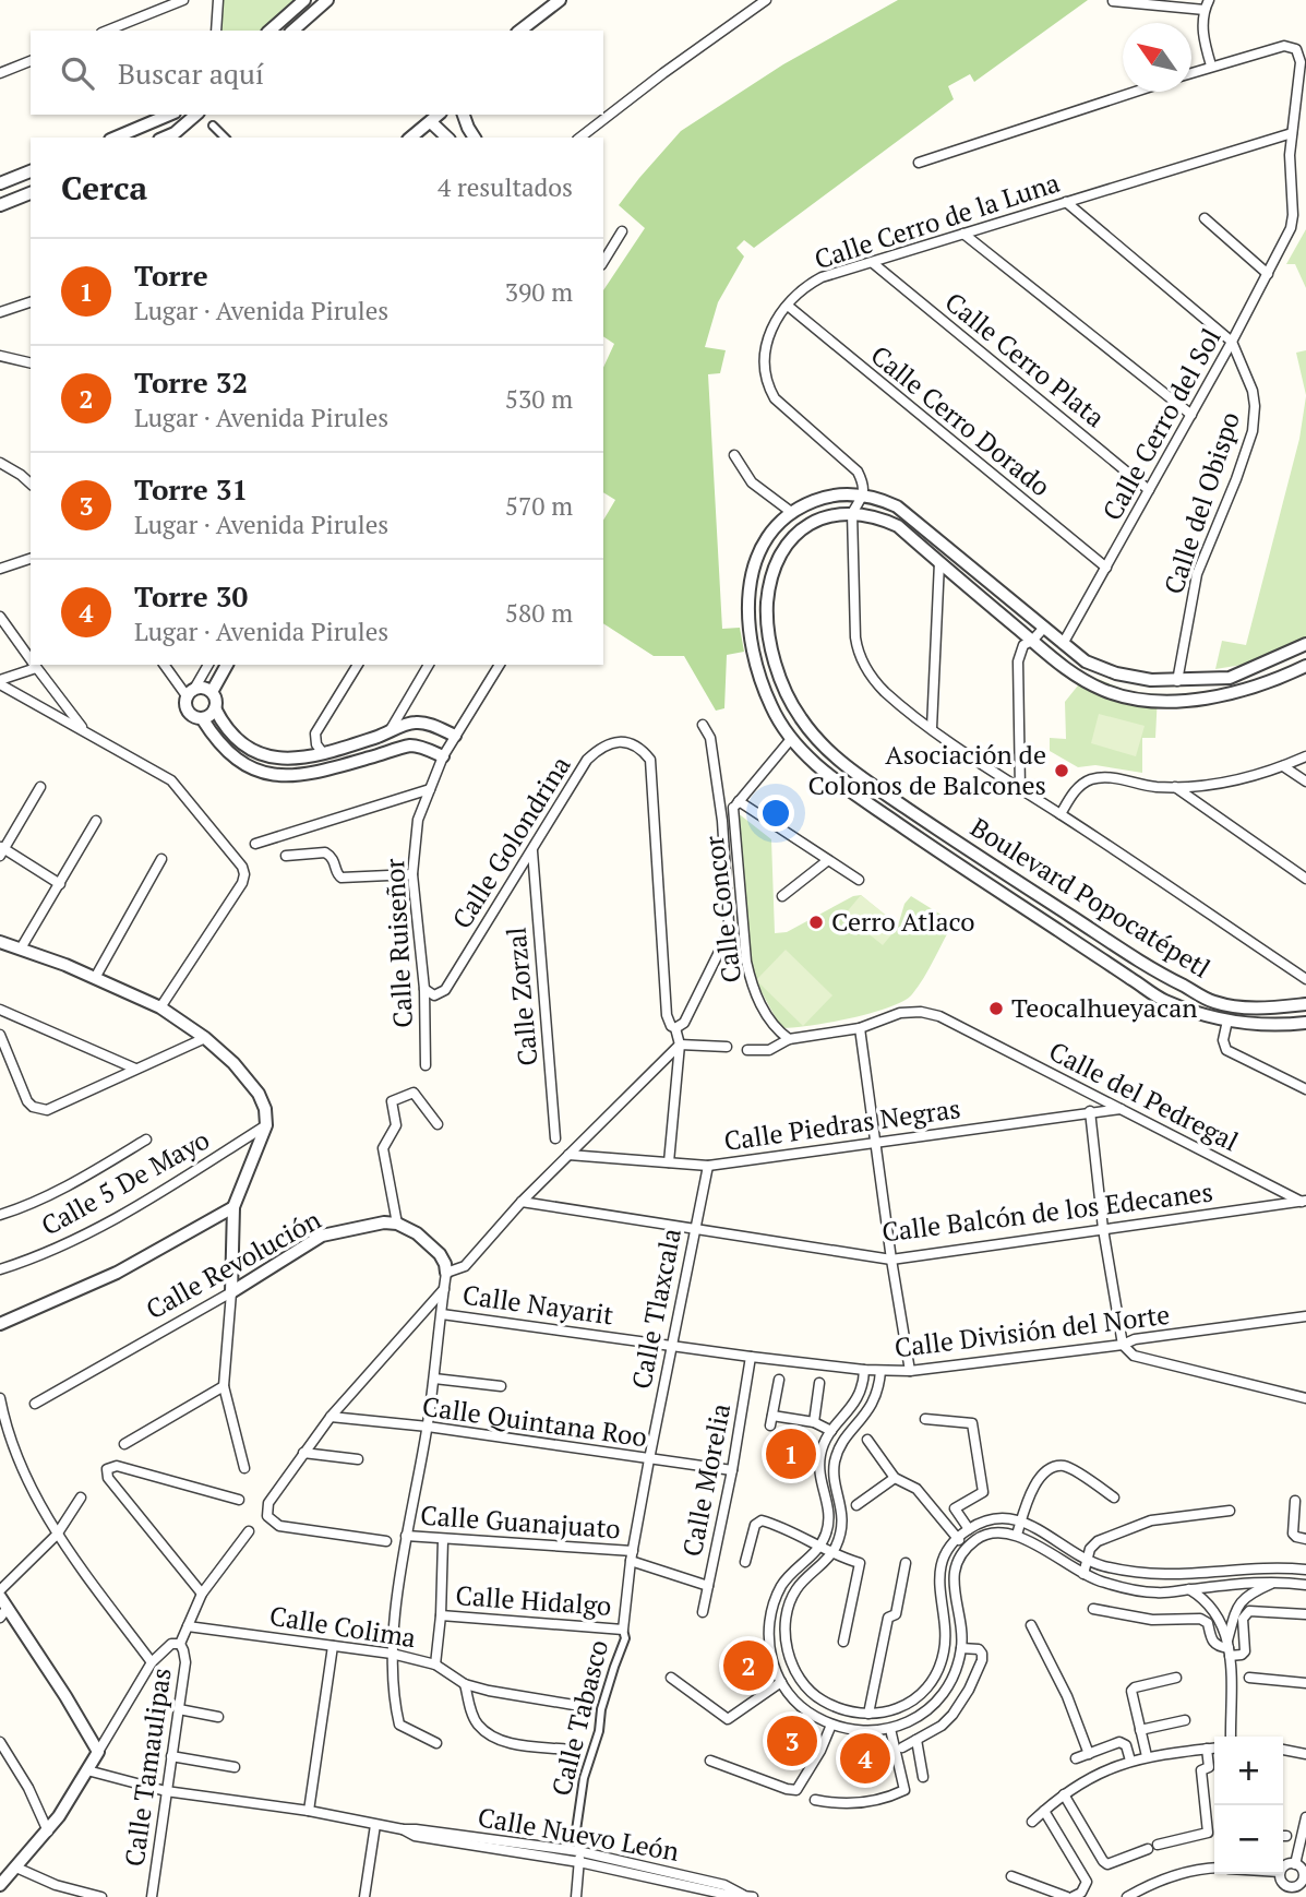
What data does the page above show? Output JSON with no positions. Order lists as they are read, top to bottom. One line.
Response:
{"streets":{"street":["Calle Cerro de la Luna","Calle Cerro Plata","Calle Cerro Dorado","Calle Cerro del Sol","Calle del Obispo","Calle Golondrina","Boulevard Popocatépetl","Calle Concor","Calle Ruiseñor","Calle Zorzal","Calle del Pedregal","Calle Piedras Negras","Calle 5 De Mayo","Calle Balcón de los Edecanes","Calle Revolución","Calle Nayarit","Calle Tlaxcala","Calle División del Norte","Calle Quintana Roo","Calle Morelia","Calle Guanajuato","Calle Hidalgo","Calle Colima","Calle Tabasco","Calle Tamaulipas","Calle Nuevo León"]},"crossings":[["Calle Cerro de la Luna","Calle Cerro Plata"],["Calle Cerro de la Luna","Calle Cerro Dorado"],["Calle Cerro de la Luna","Calle Cerro del Sol"],["Calle Cerro de la Luna","Boulevard Popocatépetl"],["Calle Cerro Plata","Calle Cerro del Sol"],["Calle Cerro Dorado","Calle Cerro del Sol"],["Calle Cerro del Sol","Calle del Obispo"],["Calle Cerro del Sol","Boulevard Popocatépetl"],["Calle del Obispo","Boulevard Popocatépetl"],["Calle Golondrina","Calle Ruiseñor"],["Calle Golondrina","Calle Zorzal"],["Calle Golondrina","Calle Piedras Negras"],["Calle Concor","Calle del Pedregal"],["Calle del Pedregal","Calle Piedras Negras"],["Calle del Pedregal","Calle Balcón de los Edecanes"],["Calle Piedras Negras","Calle Tlaxcala"],["Calle Balcón de los Edecanes","Calle Tlaxcala"],["Calle Nayarit","Calle Tlaxcala"],["Calle Nayarit","Calle División del Norte"],["Calle Tlaxcala","Calle División del Norte"],["Calle Tlaxcala","Calle Quintana Roo"],["Calle Tlaxcala","Calle Tabasco"],["Calle División del Norte","Calle Morelia"],["Calle Quintana Roo","Calle Morelia"],["Calle Quintana Roo","Calle Tabasco"],["Calle Morelia","Calle Guanajuato"],["Calle Guanajuato","Calle Tabasco"],["Calle Hidalgo","Calle Tabasco"],["Calle Tabasco","Calle Nuevo León"],["Calle Tamaulipas","Calle Nuevo León"]],"places":["Asociación de Colonos de Balcones","Cerro Atlaco","Teocalhueyacan"],"north":"top left","page":{"search":"Buscar aquí","heading":["Cerca","4 resultados"],"list":[{"mark":"1","name":"Torre","note":"Lugar · Avenida Pirules","value":"390 m"},{"mark":"2","name":"Torre 32","note":"Lugar · Avenida Pirules","value":"530 m"},{"mark":"3","name":"Torre 31","note":"Lugar · Avenida Pirules","value":"570 m"},{"mark":"4","name":"Torre 30","note":"Lugar · Avenida Pirules","value":"580 m"}],"pins":["1","2","3","4"],"map_buttons":["+","−"]}}
